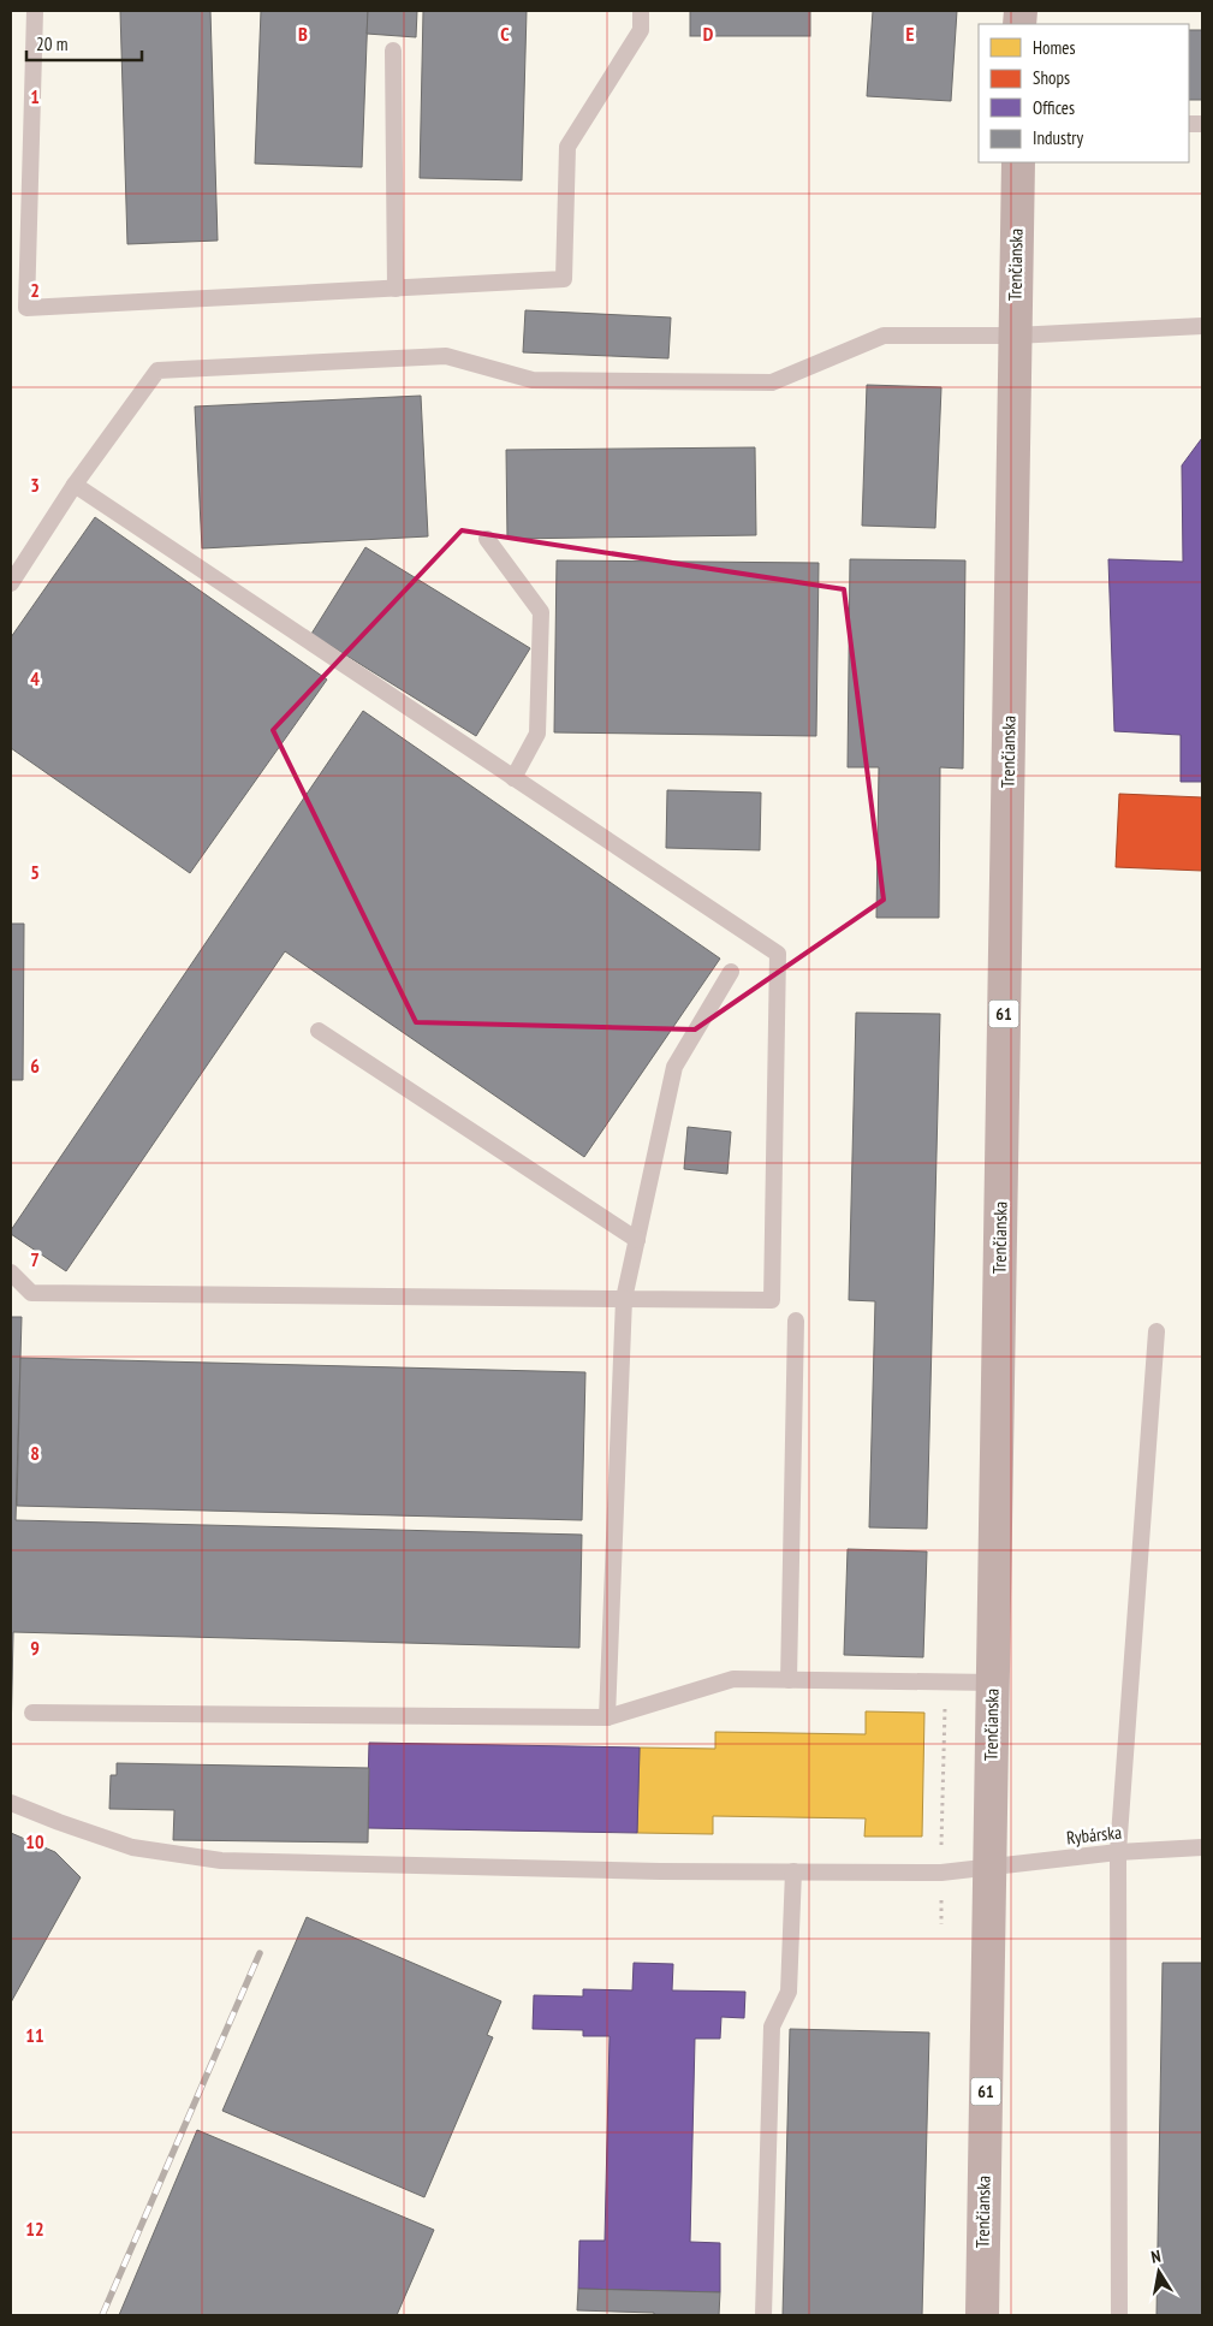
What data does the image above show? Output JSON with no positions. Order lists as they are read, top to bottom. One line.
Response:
{"streets":{"main road":["Trenčianska","61"],"lane":["Rybárska"]},"crossings":[["Trenčianska","Rybárska"]],"legend":["Homes","Shops","Offices","Industry"],"scale_bar":"20 m","north":"top","grid":{"columns":["B","C","D","E"],"rows":["1","2","3","4","5","6","7","8","9","10","11","12"]}}
